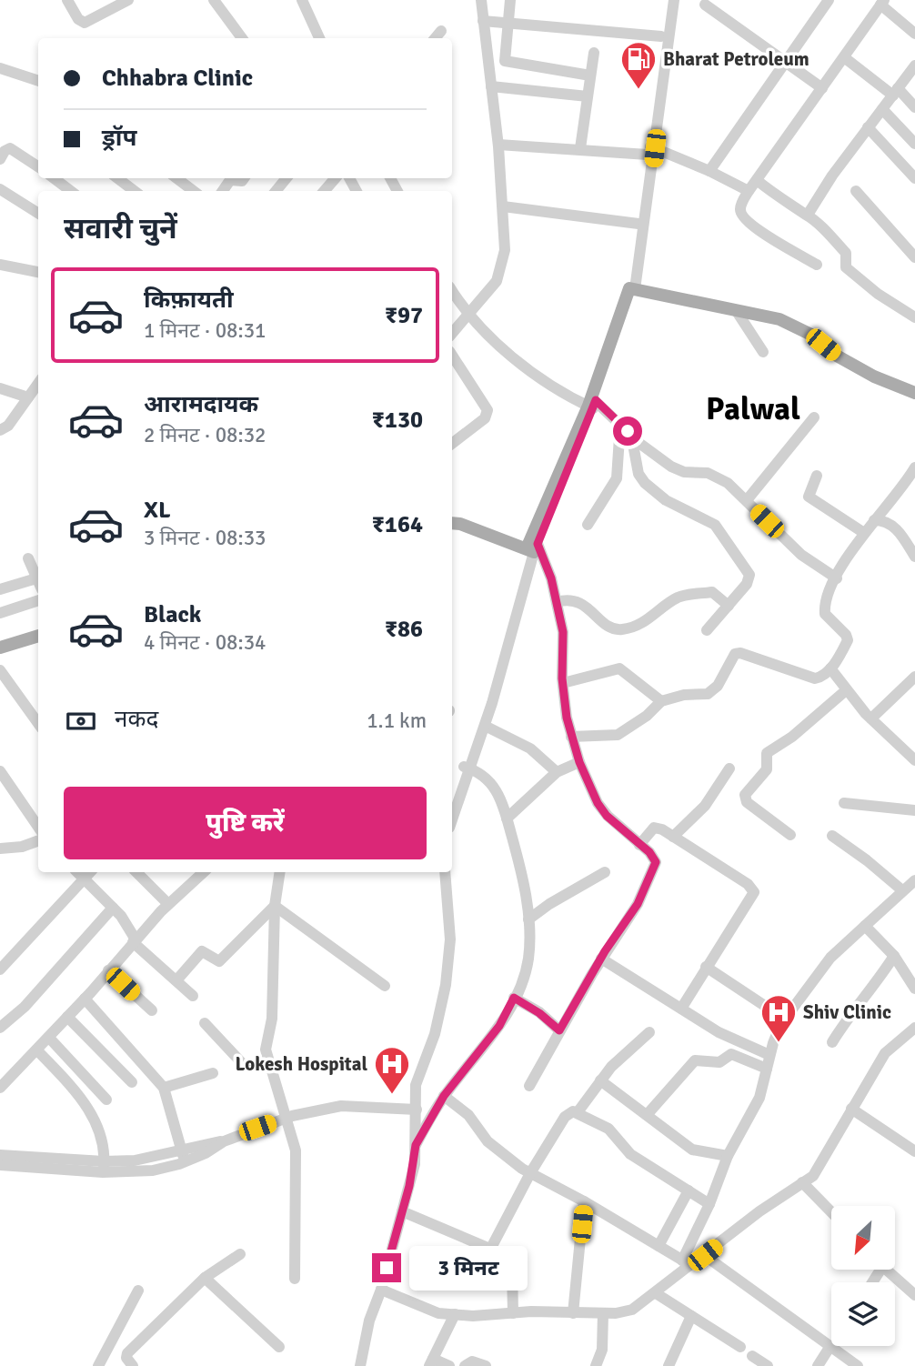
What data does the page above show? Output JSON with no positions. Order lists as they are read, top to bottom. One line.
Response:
{"districts":["Palwal"],"places":{"fuel station":["Bharat Petroleum"],"hospital":["Shiv Clinic","Lokesh Hospital"]},"north":"bottom left","page":{"banner":["Chhabra Clinic","ड्रॉप"],"heading":"सवारी चुनें","list":[{"name":"किफ़ायती","note":"1 मिनट · 08:31","value":"₹97"},{"name":"आरामदायक","note":"2 मिनट · 08:32","value":"₹130"},{"name":"XL","note":"3 मिनट · 08:33","value":"₹164"},{"name":"Black","note":"4 मिनट · 08:34","value":"₹86"}],"pay":["नकद","1.1 km"],"buttons":"पुष्टि करें","bubble":"3 मिनट"}}
